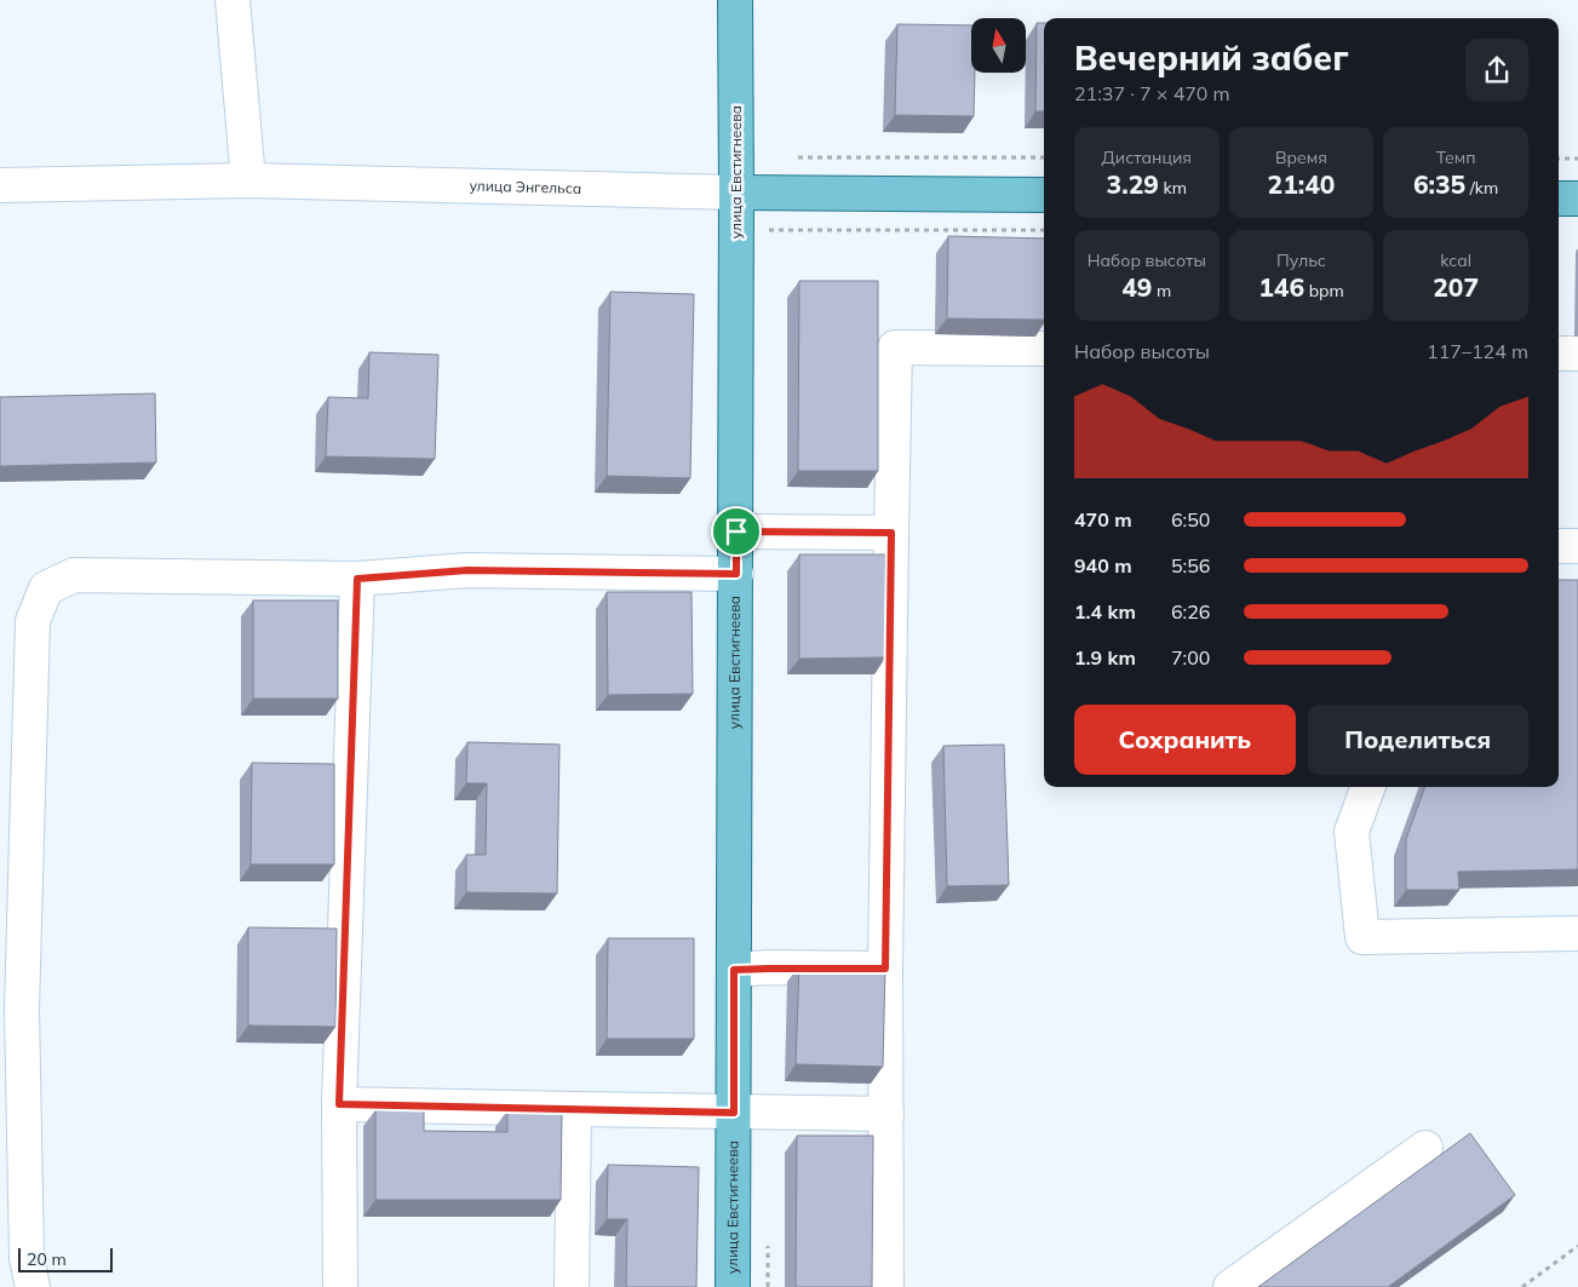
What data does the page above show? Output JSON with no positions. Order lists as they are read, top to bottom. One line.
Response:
{"streets":{"main road":["улица Евстигнеева","улица Энгельса"]},"crossings":[["улица Евстигнеева","улица Энгельса"]],"scale_bar":"20 m","north":"top","page":{"heading":["Вечерний забег","21:37 · 7 × 470 m"],"stats":[["Дистанция","3.29 km"],["Время","21:40"],["Темп","6:35 /km"],["Набор высоты","49 m"],["Пульс","146 bpm"],["kcal","207"]],"chart":["Набор высоты","117–124 m"],"list":[{"name":"470 m","note":"6:50"},{"name":"940 m","note":"5:56"},{"name":"1.4 km","note":"6:26"},{"name":"1.9 km","note":"7:00"}],"buttons":["Сохранить","Поделиться"],"scale":"20 m"}}
